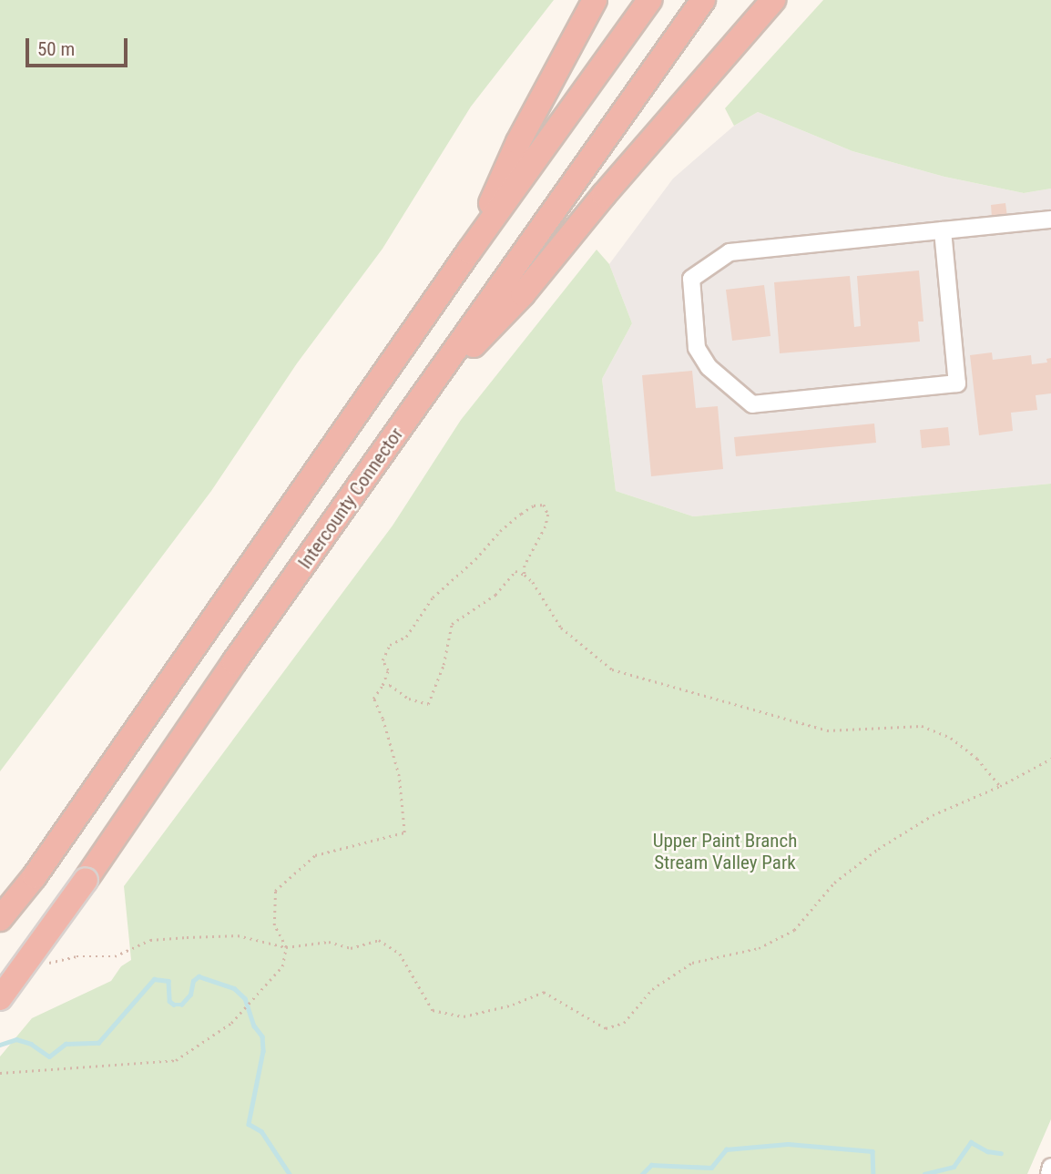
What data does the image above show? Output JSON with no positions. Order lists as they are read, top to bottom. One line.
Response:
{"streets":{"highway":["Intercounty Connector"]},"parks":["Upper Paint Branch Stream Valley Park"],"scale_bar":"50 m"}
